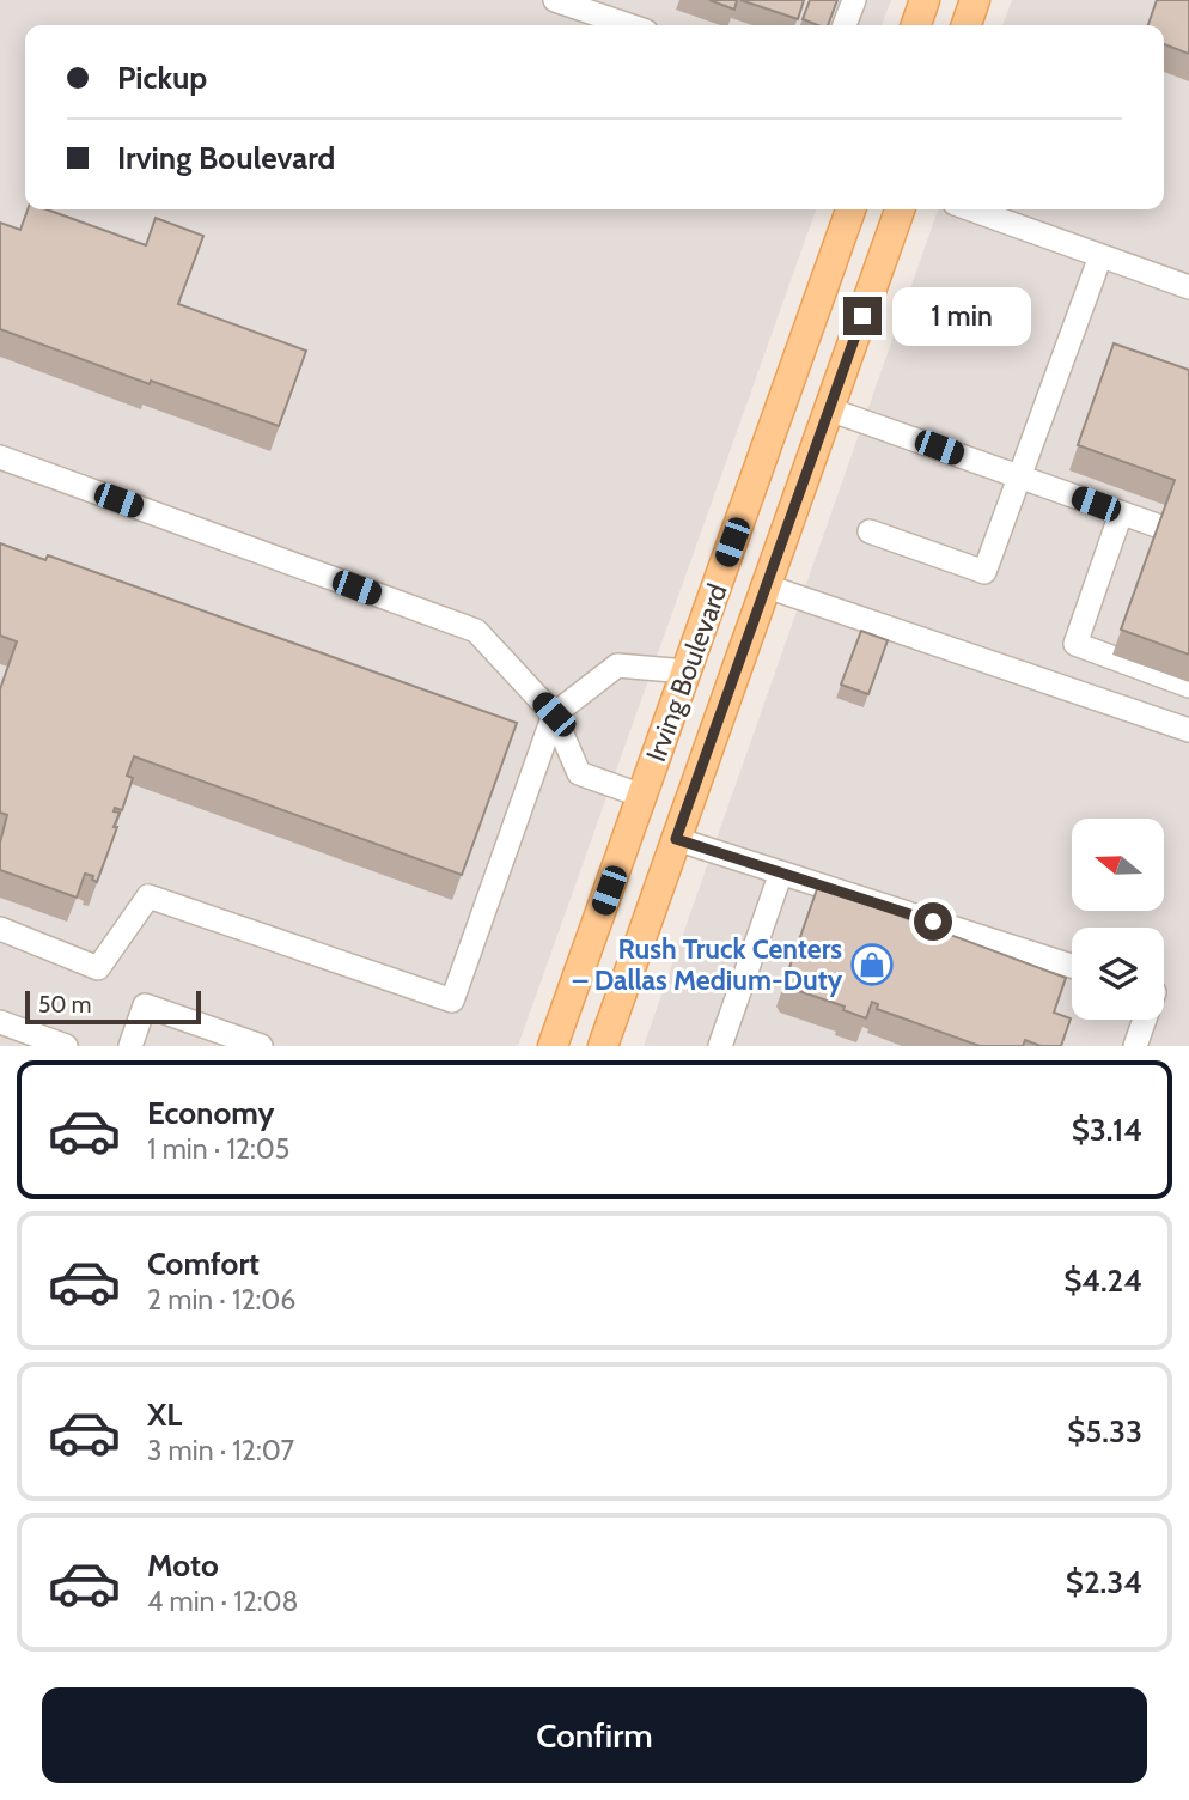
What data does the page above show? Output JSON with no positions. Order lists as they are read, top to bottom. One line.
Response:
{"streets":{"main road":["Irving Boulevard"]},"places":{"shop":["Rush Truck Centers – Dallas Medium-Duty"]},"scale_bar":"50 m","north":"left","page":{"banner":["Pickup","Irving Boulevard"],"bubble":"1 min","scale":"50 m","list":[{"name":"Economy","note":"1 min · 12:05","value":"$3.14"},{"name":"Comfort","note":"2 min · 12:06","value":"$4.24"},{"name":"XL","note":"3 min · 12:07","value":"$5.33"},{"name":"Moto","note":"4 min · 12:08","value":"$2.34"}],"buttons":"Confirm"}}
